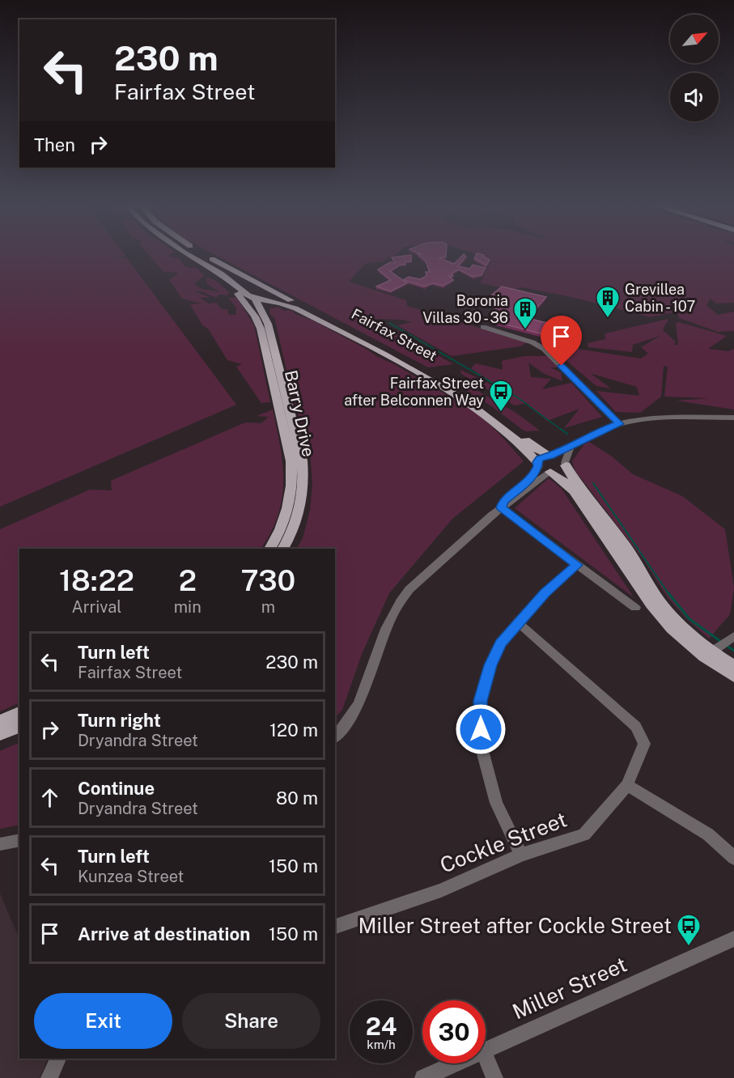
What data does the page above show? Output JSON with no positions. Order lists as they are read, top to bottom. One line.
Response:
{"streets":{"main road":["Fairfax Street","Barry Drive"],"street":["Cockle Street","Miller Street"]},"crossings":[["Fairfax Street","Barry Drive"]],"places":{"building":["Grevillea Cabin - 107","Boronia Villas 30 - 36"],"bus stop":["Fairfax Street after Belconnen Way","Miller Street after Cockle Street"]},"north":"top right","page":{"turn":["230 m","Fairfax Street"],"then":"Then","eta":["18:22","Arrival","2","min","730","m"],"list":[{"name":"Turn left","note":"Fairfax Street","value":"230 m"},{"name":"Turn right","note":"Dryandra Street","value":"120 m"},{"name":"Continue","note":"Dryandra Street","value":"80 m"},{"name":"Turn left","note":"Kunzea Street","value":"150 m"},{"name":"Arrive at destination","value":"150 m"}],"buttons":["Exit","Share"],"speed":"24 km/h","limit":"30"}}
